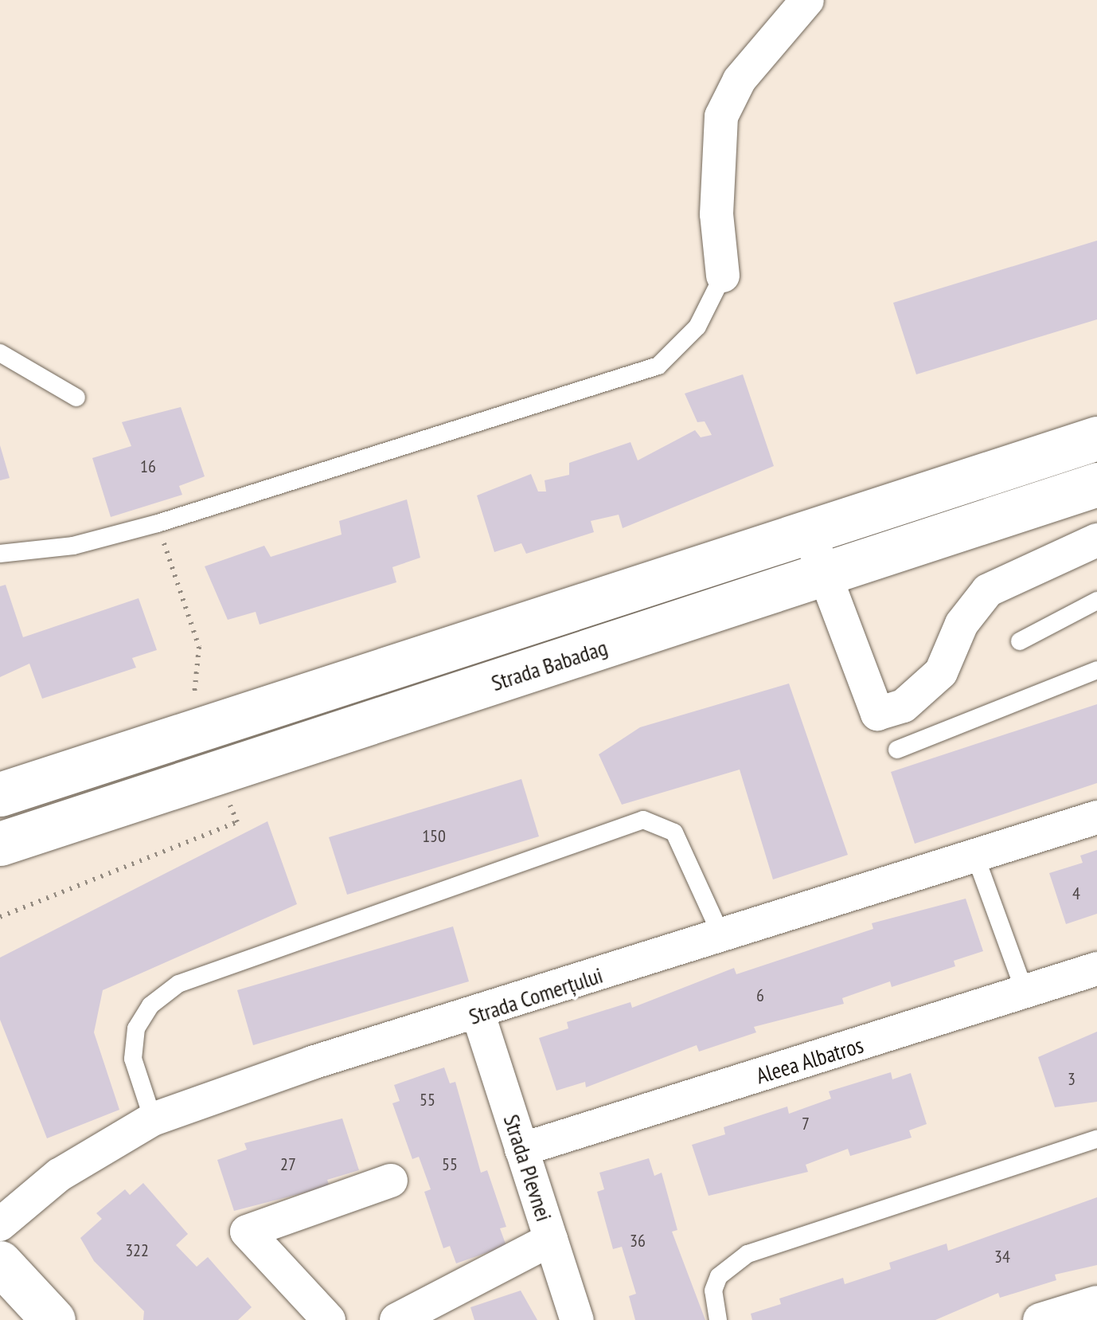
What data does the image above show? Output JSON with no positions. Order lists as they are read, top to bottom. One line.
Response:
{"streets":{"main road":["Strada Babadag"],"street":["Strada Comerțului","Aleea Albatros","Strada Plevnei"]},"crossings":[["Strada Comerțului","Strada Plevnei"],["Aleea Albatros","Strada Plevnei"]],"house_numbers":["16","150","4","6","3","55","7","27","55","36","322","34"]}
